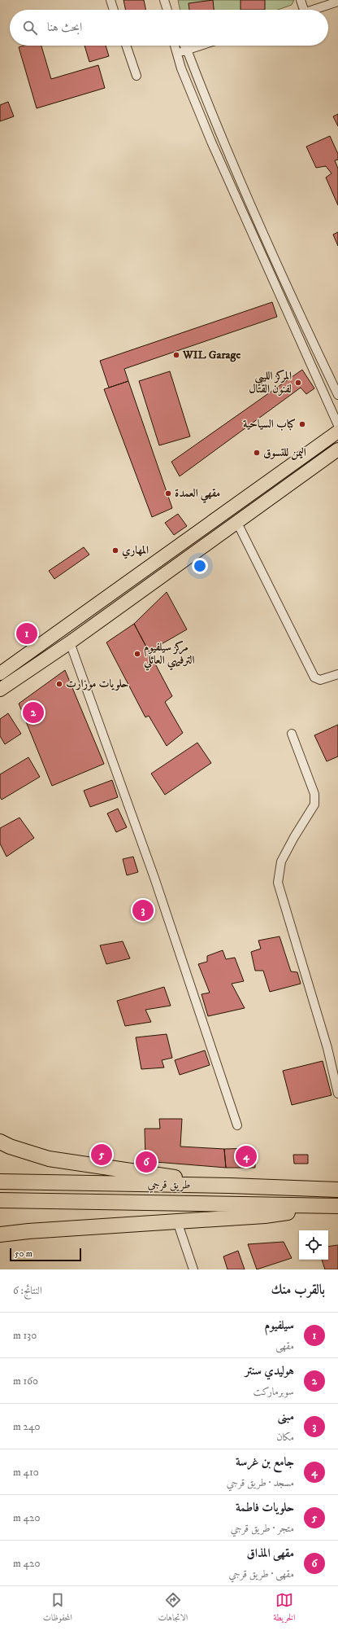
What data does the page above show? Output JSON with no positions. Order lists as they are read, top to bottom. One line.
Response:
{"streets":{"highway":["طريق قرجي"]},"places":["WIL Garage","المركز الليبي لفنون القتال","كباب السياحية","اليمن للتسوق","مقهي العمدة","المهاري","مركز سيلفيوم الترفيهي العائلي","حلويات موزارت"],"scale_bar":"50 m","page":{"search":"ابحث هنا","pins":["1","2","3","5","4","6"],"scale":"50 m","heading":["بالقرب منك","النتائج: 6"],"list":[{"mark":"1","name":"سيلفيوم","note":"مقهى","value":"130 m"},{"mark":"2","name":"هوليدي سنتر","note":"سوبرماركت","value":"160 m"},{"mark":"3","name":"مبنى","note":"مكان","value":"240 m"},{"mark":"4","name":"جامع بن غرسة","note":"مسجد · طريق قرجي","value":"410 m"},{"mark":"5","name":"حلويات فاطمة","note":"متجر · طريق قرجي","value":"420 m"},{"mark":"6","name":"مقهى المذاق","note":"مقهى · طريق قرجي","value":"420 m"}],"nav":["الخريطة","الاتجاهات","المحفوظات"]}}
